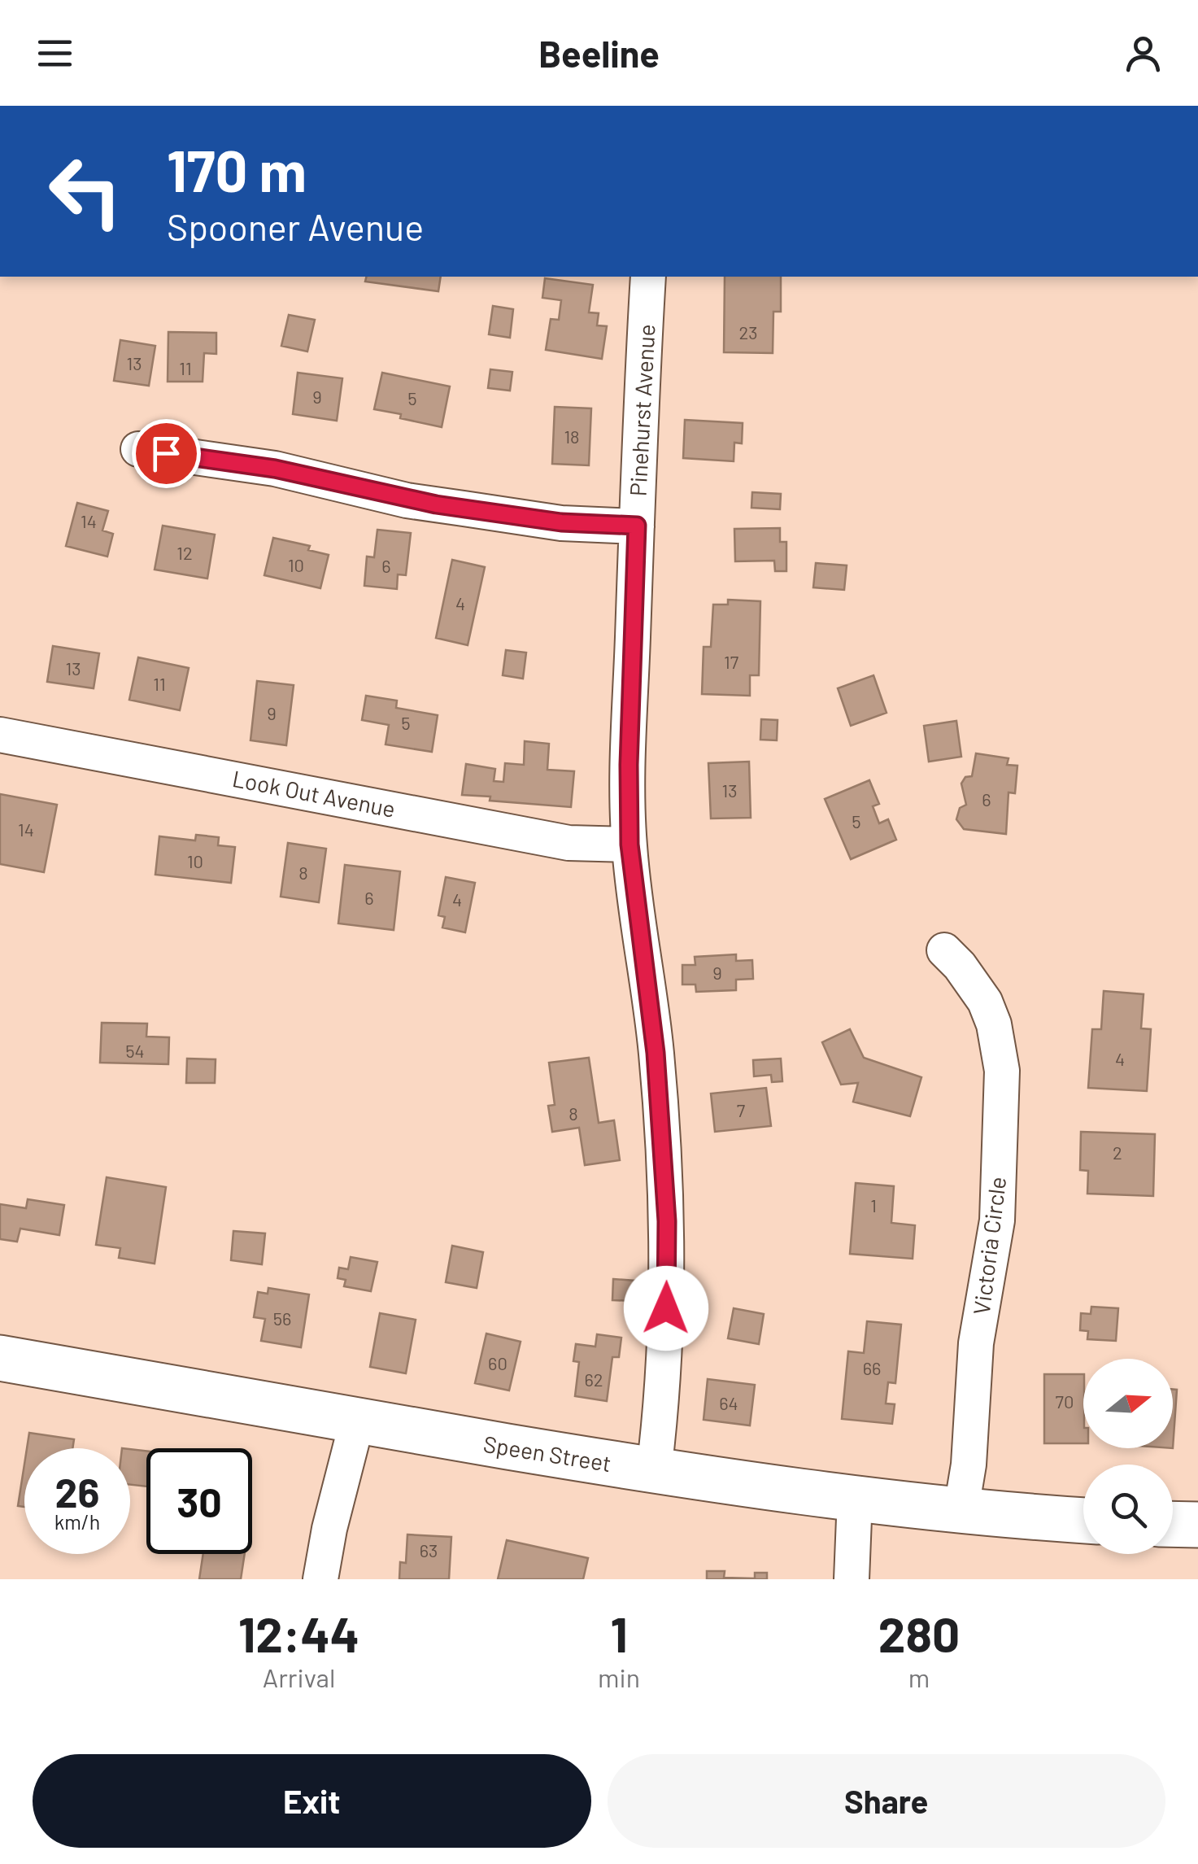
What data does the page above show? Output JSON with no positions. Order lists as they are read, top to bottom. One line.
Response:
{"streets":{"street":["Pinehurst Avenue","Look Out Avenue","Victoria Circle","Speen Street"]},"crossings":[["Pinehurst Avenue","Look Out Avenue"],["Pinehurst Avenue","Speen Street"],["Victoria Circle","Speen Street"]],"house_numbers":["23","13","11","9","5","18","14","12","10","6","4","17","13","11","9","5","13","6","5","14","10","8","6","4","9","54","4","7","8","2","1","56","60","66","62","70","64","63"],"north":"right","page":{"header":"Beeline","turn":["170 m","Spooner Avenue"],"speed":"26 km/h","limit":"30","eta":["12:44","Arrival","1","min","280","m"],"buttons":["Exit","Share"]}}
